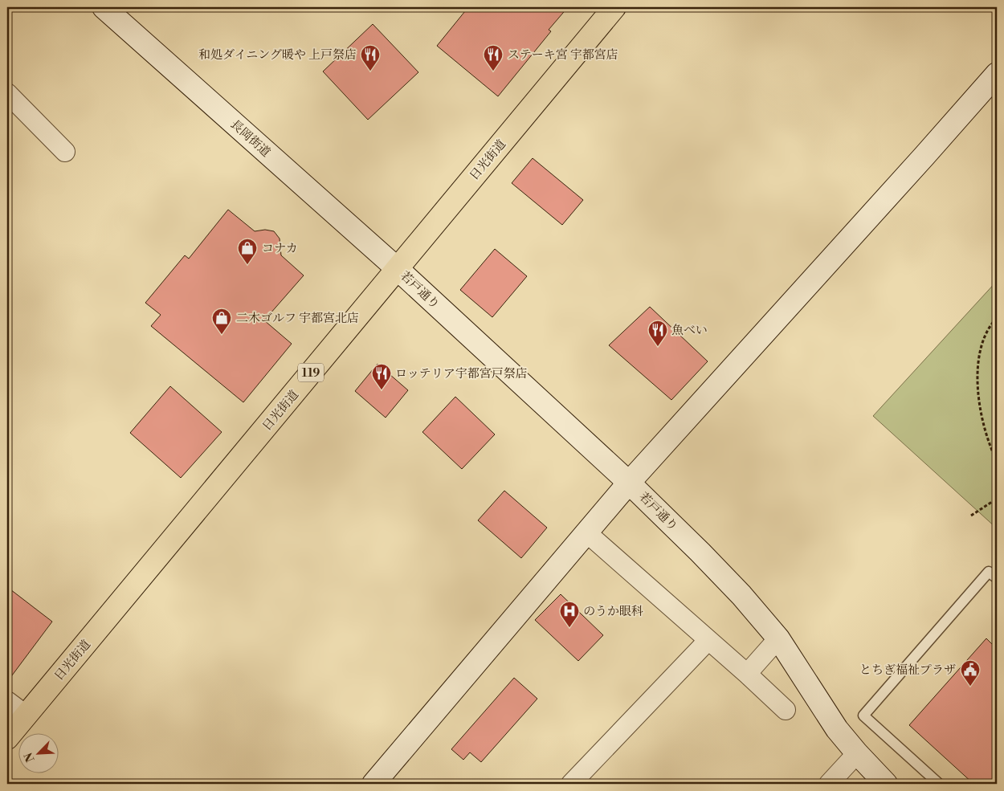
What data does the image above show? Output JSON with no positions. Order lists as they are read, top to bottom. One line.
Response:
{"streets":{"highway":["日光街道","119"],"street":["長岡街道","若戸通り"]},"crossings":[["長岡街道","日光街道"],["長岡街道","若戸通り"],["日光街道","若戸通り"]],"places":{"restaurant":["和処ダイニング暖や 上戸祭店","ステーキ宮 宇都宮店","魚べい","ロッテリア宇都宮戸祭店"],"shop":["コナカ","二木ゴルフ 宇都宮北店"],"hospital":["のうか眼科"],"public building":["とちぎ福祉プラザ"]},"north":"bottom left"}
